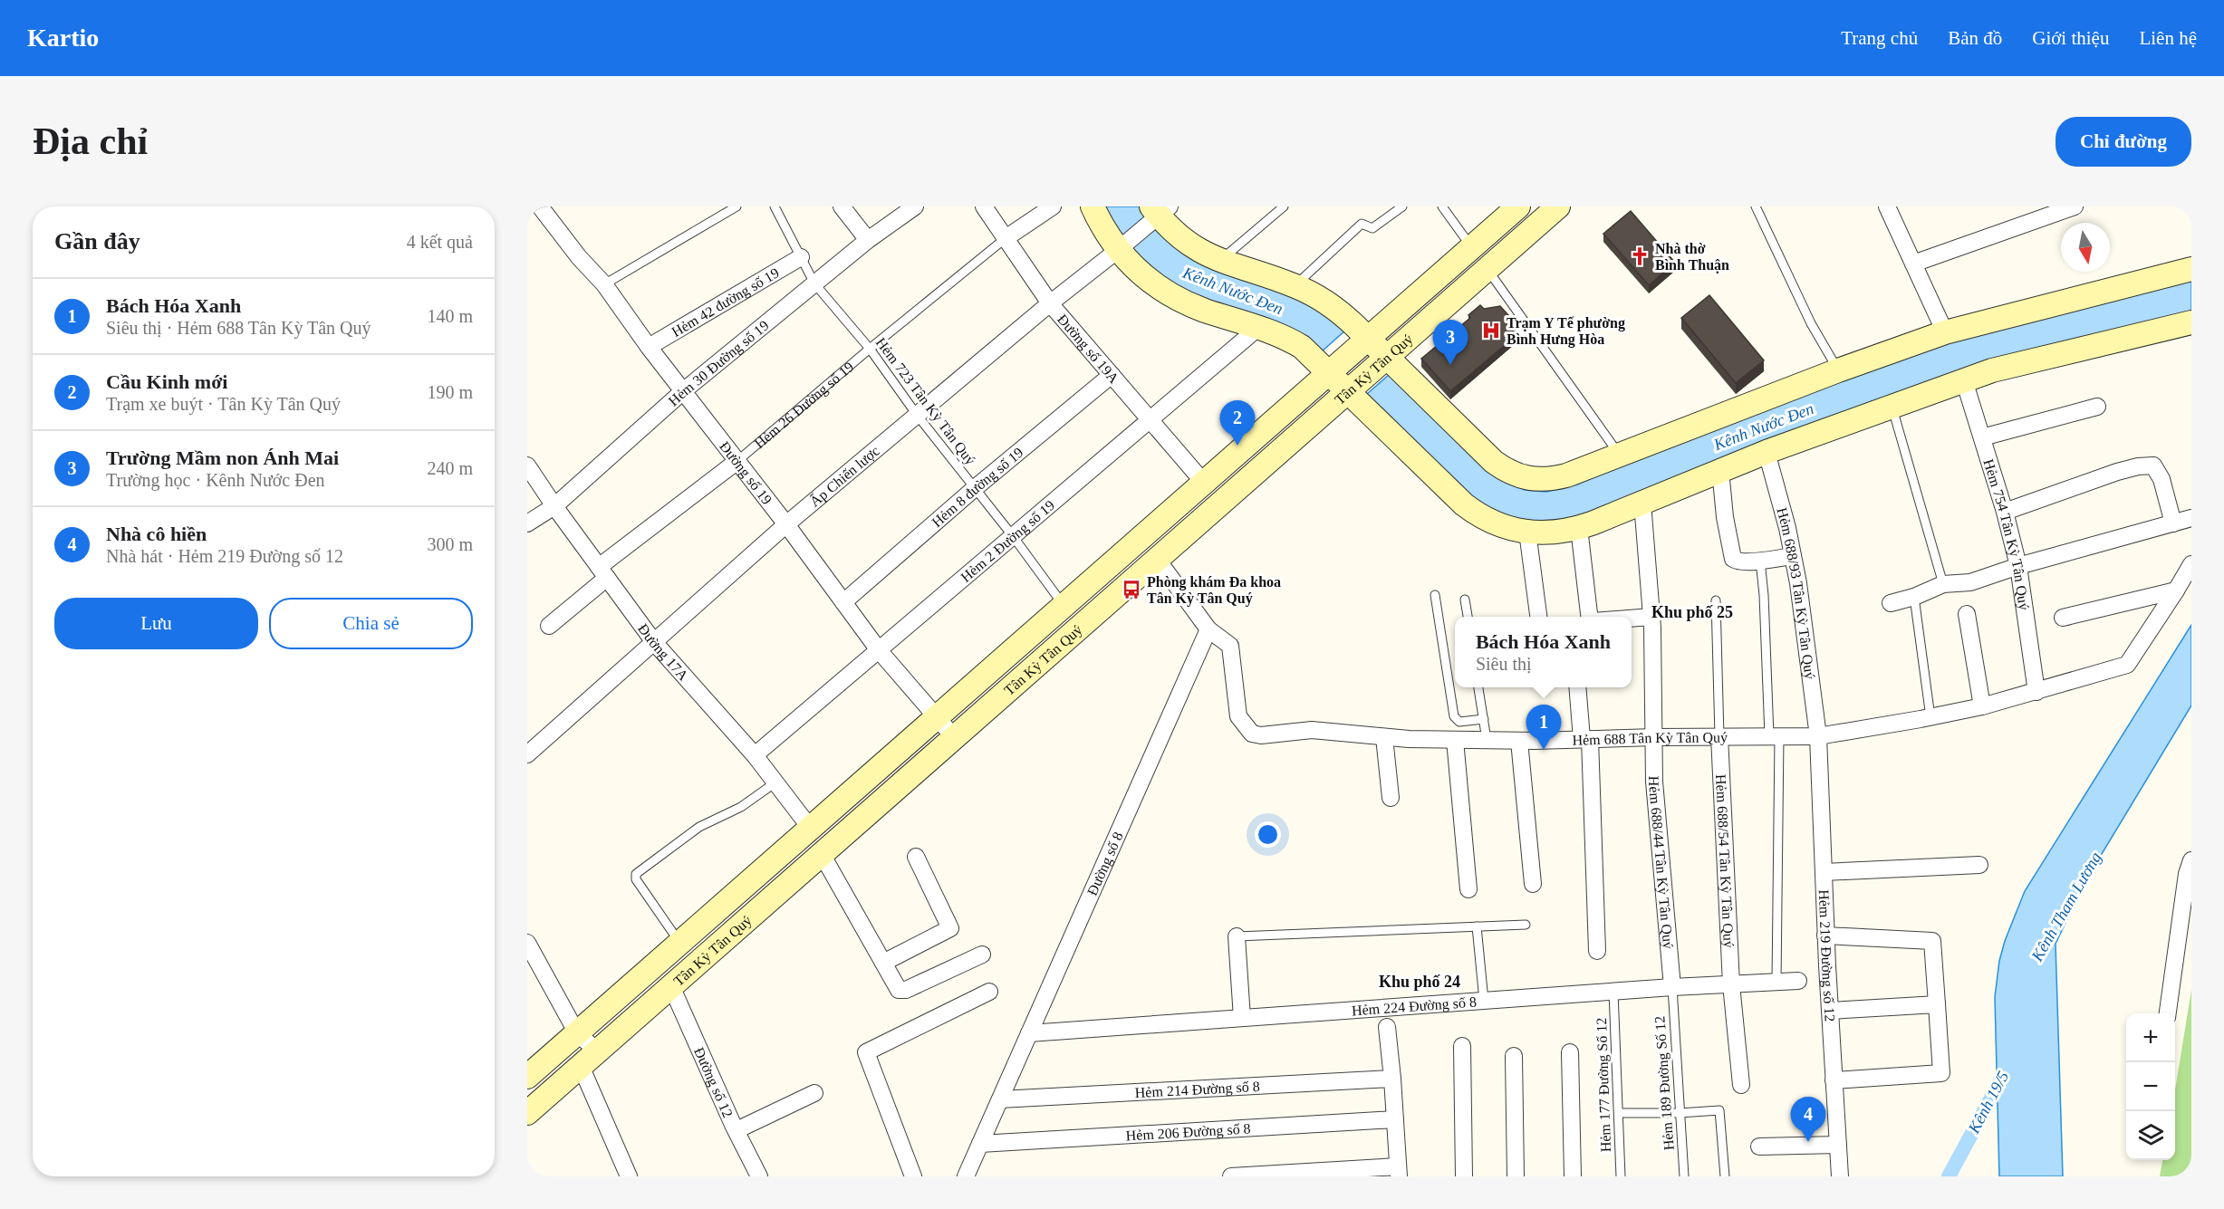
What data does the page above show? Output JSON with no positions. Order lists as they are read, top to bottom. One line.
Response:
{"streets":{"main road":["Tân Kỳ Tân Quý"],"street":["Hẻm 42 đường số 19","Đường số 19A","Hẻm 30 Đường số 19","Hẻm 26 Đường số 19","Đường số 19","Ấp Chiến lược","Hẻm 8 đường số 19","Hẻm 754 Tân Kỳ Tân Quý","Hẻm 2 Đường số 19","Hẻm 688/93 Tân Kỳ Tân Quý","Đường 17A","Hẻm 688 Tân Kỳ Tân Quý","Hẻm 688/54 Tân Kỳ Tân Quý","Hẻm 688/44 Tân Kỳ Tân Quý","Đường số 8","Hẻm 219 Đường số 12","Hẻm 224 Đường số 8","Đường số 12","Hẻm 214 Đường số 8","Hẻm 206 Đường số 8"],"lane":["Hẻm 723 Tân Kỳ Tân Quý","Hẻm 189 Đường Số 12","Hẻm 177 Đường Số 12"]},"crossings":[["Hẻm 42 đường số 19","Hẻm 723 Tân Kỳ Tân Quý"],["Hẻm 42 đường số 19","Đường số 19"],["Đường số 19A","Tân Kỳ Tân Quý"],["Đường số 19A","Hẻm 26 Đường số 19"],["Đường số 19A","Ấp Chiến lược"],["Đường số 19A","Hẻm 8 đường số 19"],["Đường số 19A","Hẻm 2 Đường số 19"],["Hẻm 30 Đường số 19","Hẻm 723 Tân Kỳ Tân Quý"],["Hẻm 30 Đường số 19","Đường số 19"],["Hẻm 30 Đường số 19","Đường 17A"],["Tân Kỳ Tân Quý","Hẻm 723 Tân Kỳ Tân Quý"],["Tân Kỳ Tân Quý","Đường số 19"],["Tân Kỳ Tân Quý","Đường 17A"],["Tân Kỳ Tân Quý","Đường số 12"],["Hẻm 723 Tân Kỳ Tân Quý","Hẻm 26 Đường số 19"],["Hẻm 723 Tân Kỳ Tân Quý","Ấp Chiến lược"],["Hẻm 723 Tân Kỳ Tân Quý","Hẻm 8 đường số 19"],["Hẻm 723 Tân Kỳ Tân Quý","Hẻm 2 Đường số 19"],["Hẻm 26 Đường số 19","Đường số 19"],["Hẻm 26 Đường số 19","Đường 17A"],["Đường số 19","Ấp Chiến lược"],["Đường số 19","Hẻm 8 đường số 19"],["Đường số 19","Hẻm 2 Đường số 19"],["Ấp Chiến lược","Đường 17A"],["Hẻm 754 Tân Kỳ Tân Quý","Hẻm 688 Tân Kỳ Tân Quý"],["Hẻm 2 Đường số 19","Đường 17A"],["Hẻm 688/93 Tân Kỳ Tân Quý","Hẻm 688 Tân Kỳ Tân Quý"],["Hẻm 688/93 Tân Kỳ Tân Quý","Hẻm 219 Đường số 12"],["Hẻm 688 Tân Kỳ Tân Quý","Hẻm 688/54 Tân Kỳ Tân Quý"],["Hẻm 688 Tân Kỳ Tân Quý","Hẻm 688/44 Tân Kỳ Tân Quý"],["Hẻm 688 Tân Kỳ Tân Quý","Đường số 8"],["Hẻm 688 Tân Kỳ Tân Quý","Hẻm 219 Đường số 12"],["Hẻm 688/54 Tân Kỳ Tân Quý","Hẻm 224 Đường số 8"],["Hẻm 688/44 Tân Kỳ Tân Quý","Hẻm 224 Đường số 8"],["Hẻm 688/44 Tân Kỳ Tân Quý","Hẻm 189 Đường Số 12"],["Đường số 8","Hẻm 224 Đường số 8"],["Đường số 8","Hẻm 214 Đường số 8"],["Đường số 8","Hẻm 206 Đường số 8"],["Hẻm 224 Đường số 8","Hẻm 189 Đường Số 12"],["Hẻm 224 Đường số 8","Hẻm 177 Đường Số 12"]],"districts":["Khu phố 25","Khu phố 24"],"water":["Kênh Nước Đen","Kênh Tham Lương","Kênh 19/5"],"places":{"church":["Nhà thờ Bình Thuận"],"hospital":["Trạm Y Tế phường Bình Hưng Hòa"],"bus stop":["Phòng khám Đa khoa Tân Kỳ Tân Quý"]},"north":"bottom","page":{"header":"Kartio","nav":["Trang chủ","Bản đồ","Giới thiệu","Liên hệ"],"buttons":["Chỉ đường",["Lưu","Chia sẻ"]],"title":"Địa chỉ","heading":["Gần đây","4 kết quả"],"list":[{"mark":"1","name":"Bách Hóa Xanh","note":"Siêu thị · Hẻm 688 Tân Kỳ Tân Quý","value":"140 m"},{"mark":"2","name":"Cầu Kinh mới","note":"Trạm xe buýt · Tân Kỳ Tân Quý","value":"190 m"},{"mark":"3","name":"Trường Mầm non Ánh Mai","note":"Trường học · Kênh Nước Đen","value":"240 m"},{"mark":"4","name":"Nhà cô hiền","note":"Nhà hát · Hẻm 219 Đường số 12","value":"300 m"}],"pins":["3","2","1","4"],"popup":["Bách Hóa Xanh","Siêu thị"],"map_buttons":["+","−"]}}
